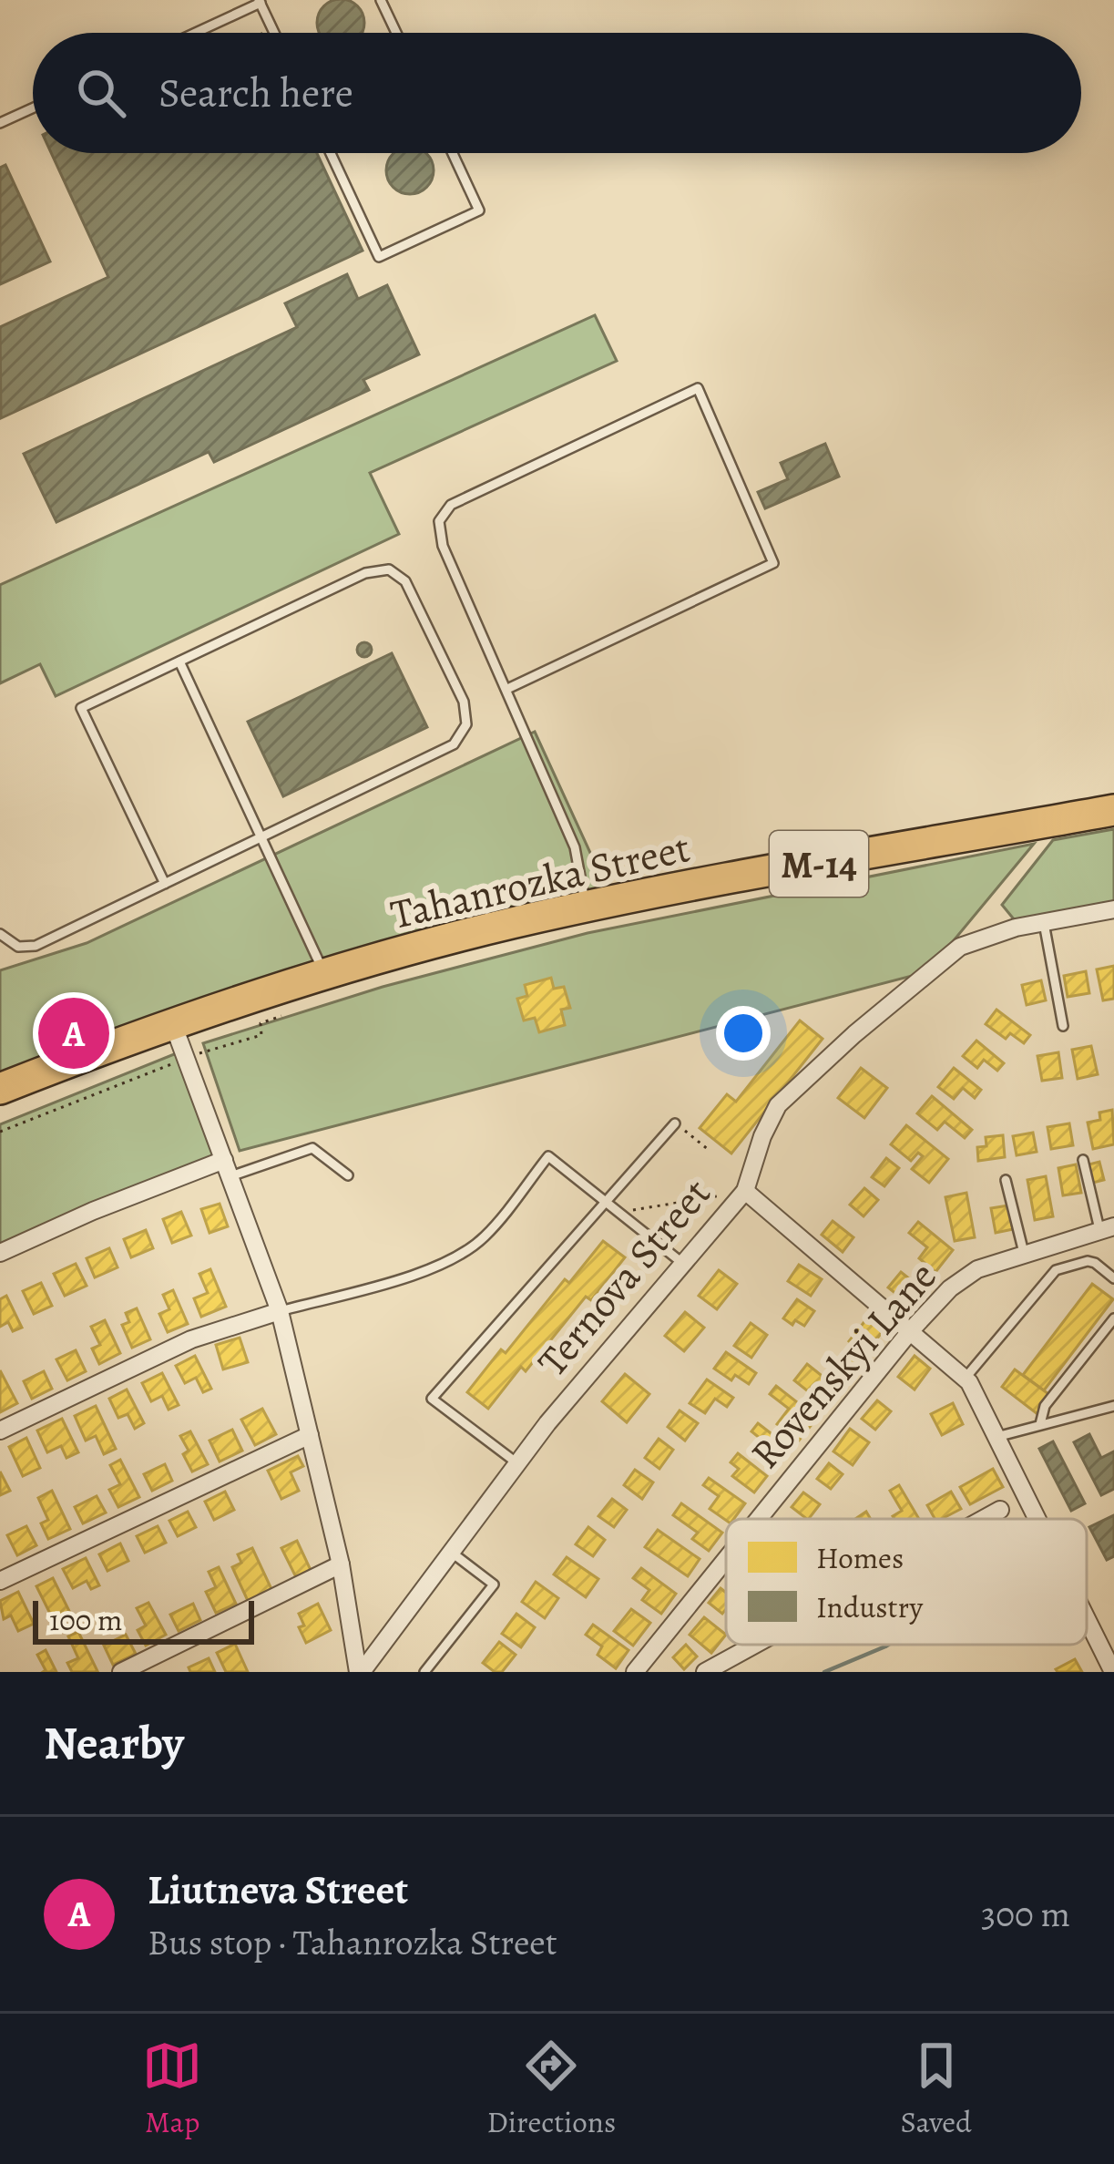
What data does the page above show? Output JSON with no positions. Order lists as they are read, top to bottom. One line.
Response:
{"streets":{"highway":["М-14","Tahanrozka Street"],"street":["Ternova Street","Rovenskyi Lane"]},"legend":["Homes","Industry"],"scale_bar":"100 m","page":{"search":"Search here","pins":"A","scale":"100 m","heading":"Nearby","list":[{"mark":"A","name":"Liutneva Street","note":"Bus stop · Tahanrozka Street","value":"300 m"}],"nav":["Map","Directions","Saved"]}}
